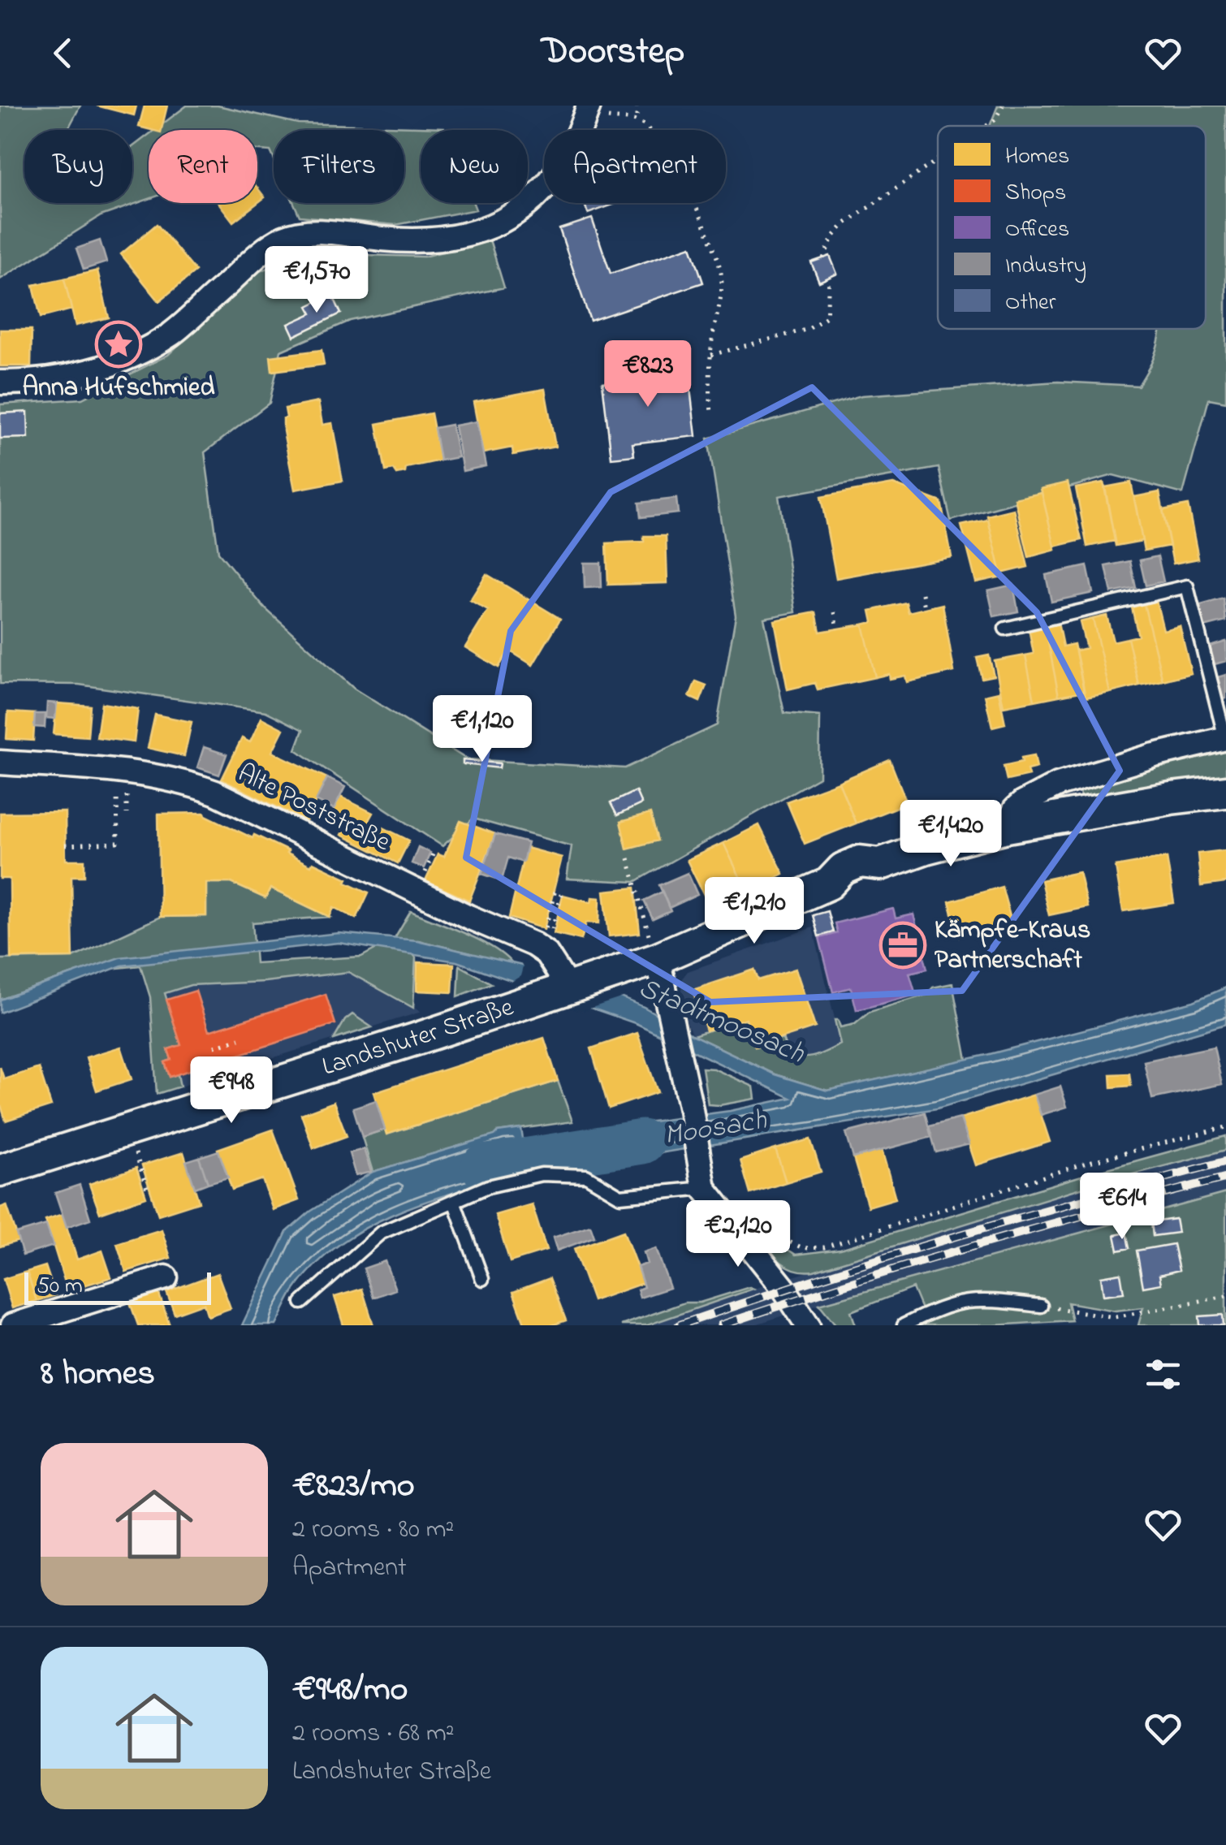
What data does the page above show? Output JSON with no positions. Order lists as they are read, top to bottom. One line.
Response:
{"streets":{"main road":["Landshuter Straße"],"street":["Alte Poststraße"]},"crossings":[["Alte Poststraße","Landshuter Straße"]],"water":["Stadtmoosach","Moosach"],"places":{"place":["Anna Hufschmied"],"office":["Kämpfe-Kraus Partnerschaft"]},"legend":["Homes","Shops","Offices","Industry","Other"],"scale_bar":"50 m","page":{"header":"Doorstep","chip":["Buy","Rent","Filters","New","Apartment"],"price":["€1,570","€823","€1,120","€1,420","€1,210","€948","€614","€2,120"],"scale":"50 m","heading":"8 homes","list":[{"name":"€823/mo","note":"2 rooms · 80 m² · Apartment"},{"name":"€948/mo","note":"2 rooms · 68 m² · Landshuter Straße"}]}}
